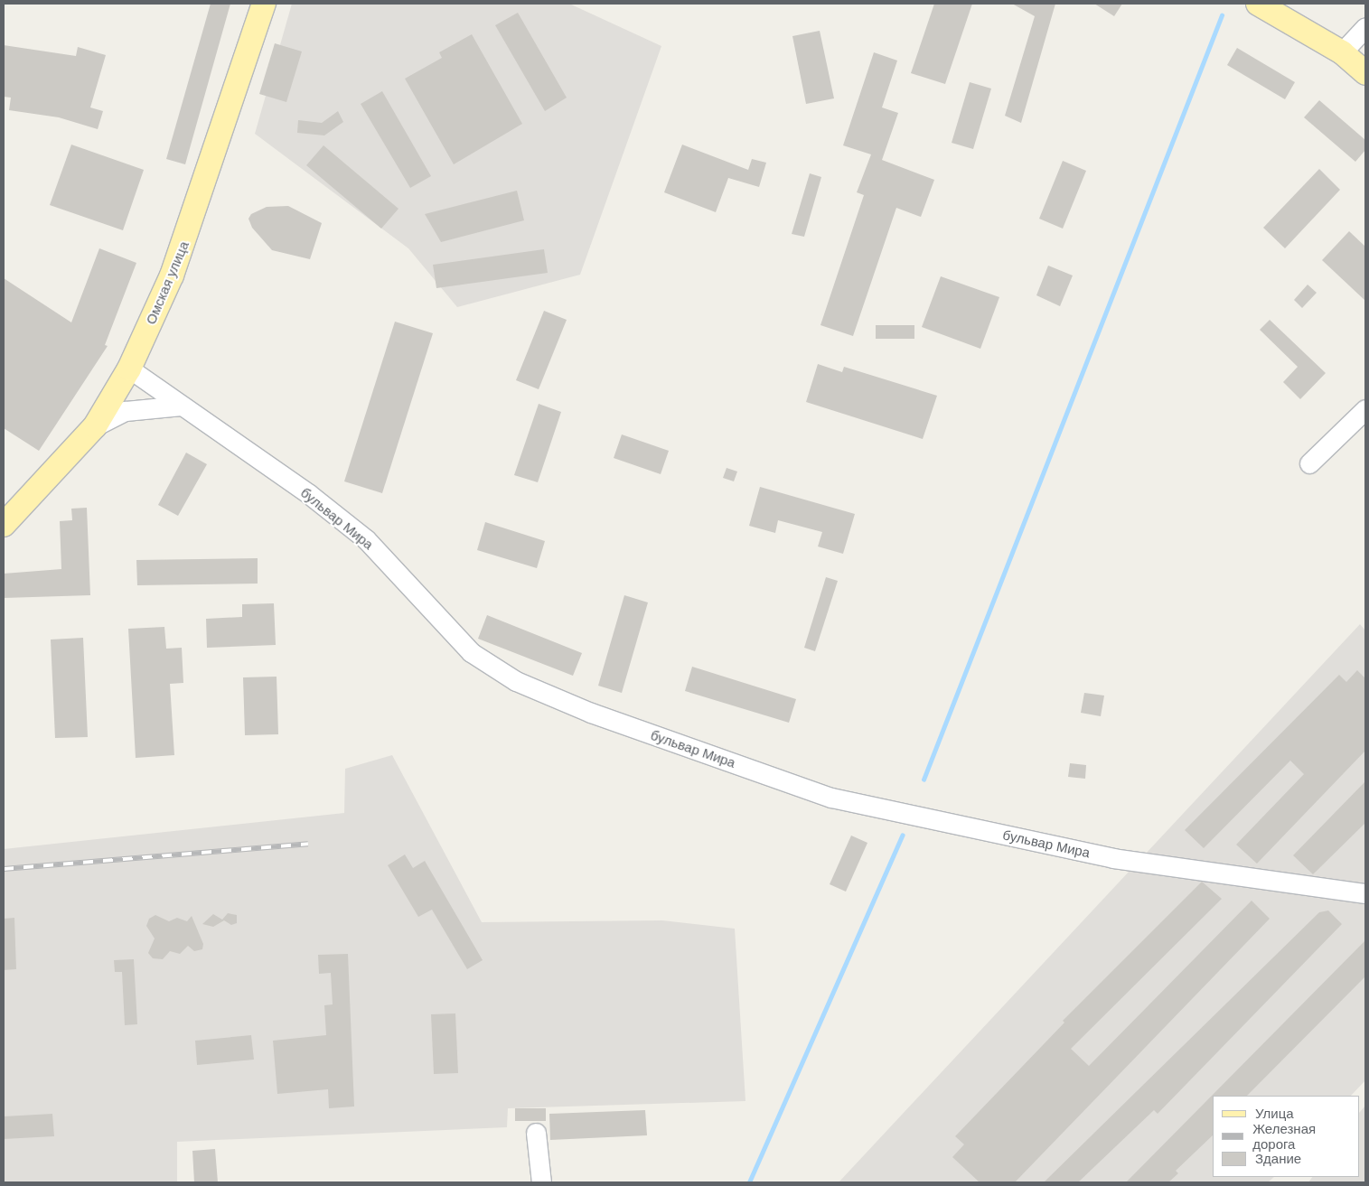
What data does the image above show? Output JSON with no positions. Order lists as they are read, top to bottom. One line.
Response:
{"streets":{"main road":["Омская улица"],"street":["бульвар Мира"]},"crossings":[["Омская улица","бульвар Мира"]],"legend":["Улица","Железная дорога","Здание"]}
